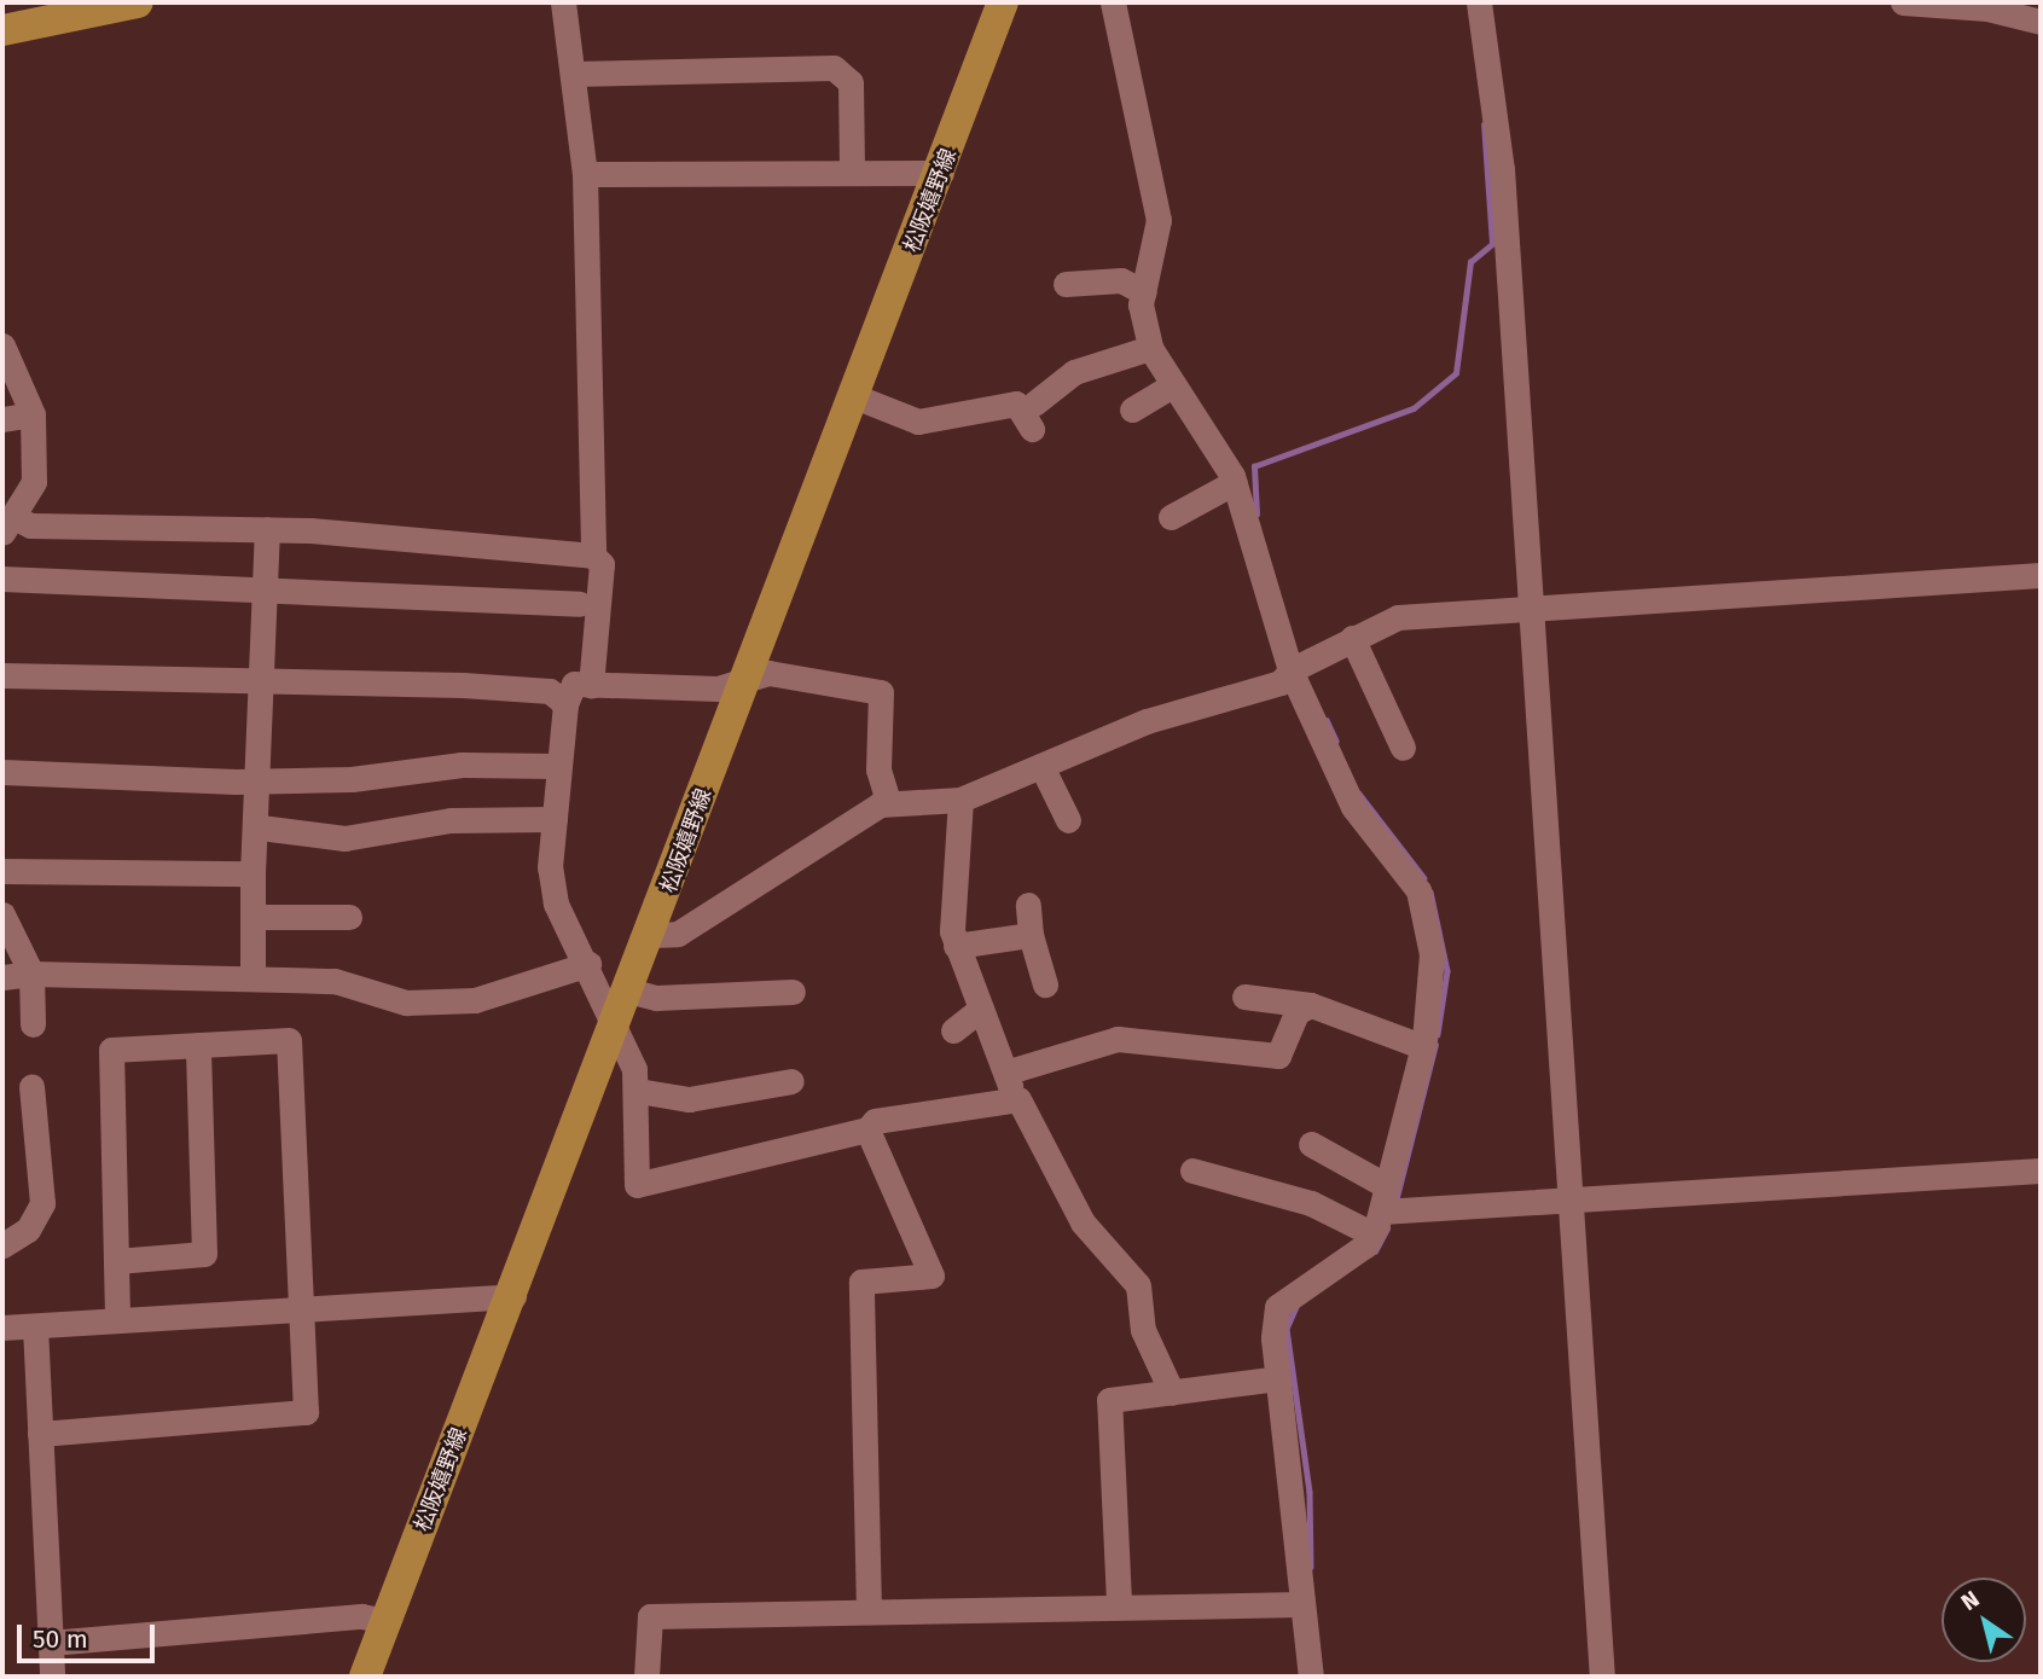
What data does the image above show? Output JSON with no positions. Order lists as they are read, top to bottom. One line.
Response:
{"streets":{"main road":["松阪嬉野線"]},"scale_bar":"50 m","north":"top left"}
